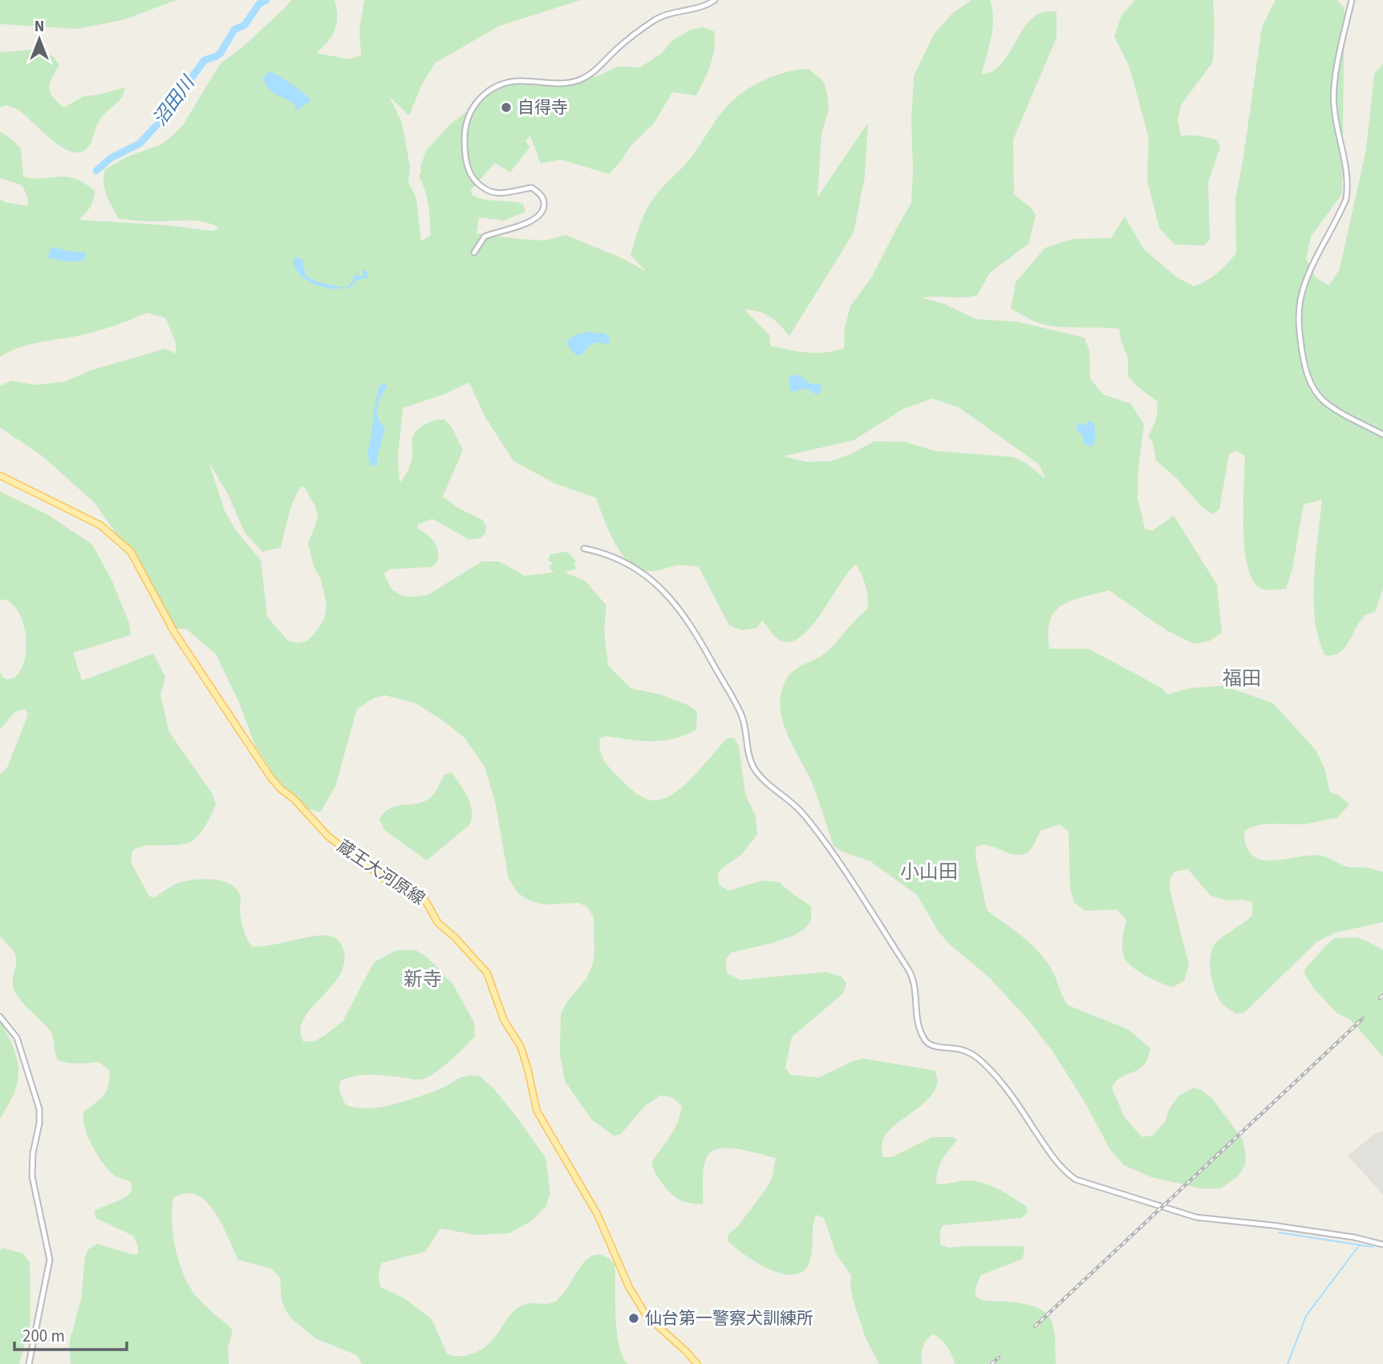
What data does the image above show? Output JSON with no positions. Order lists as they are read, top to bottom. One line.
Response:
{"streets":{"main road":["蔵王大河原線"]},"districts":["福田","小山田","新寺"],"water":["沼田川"],"places":["自得寺","仙台第一警察犬訓練所"],"scale_bar":"200 m","north":"top"}
